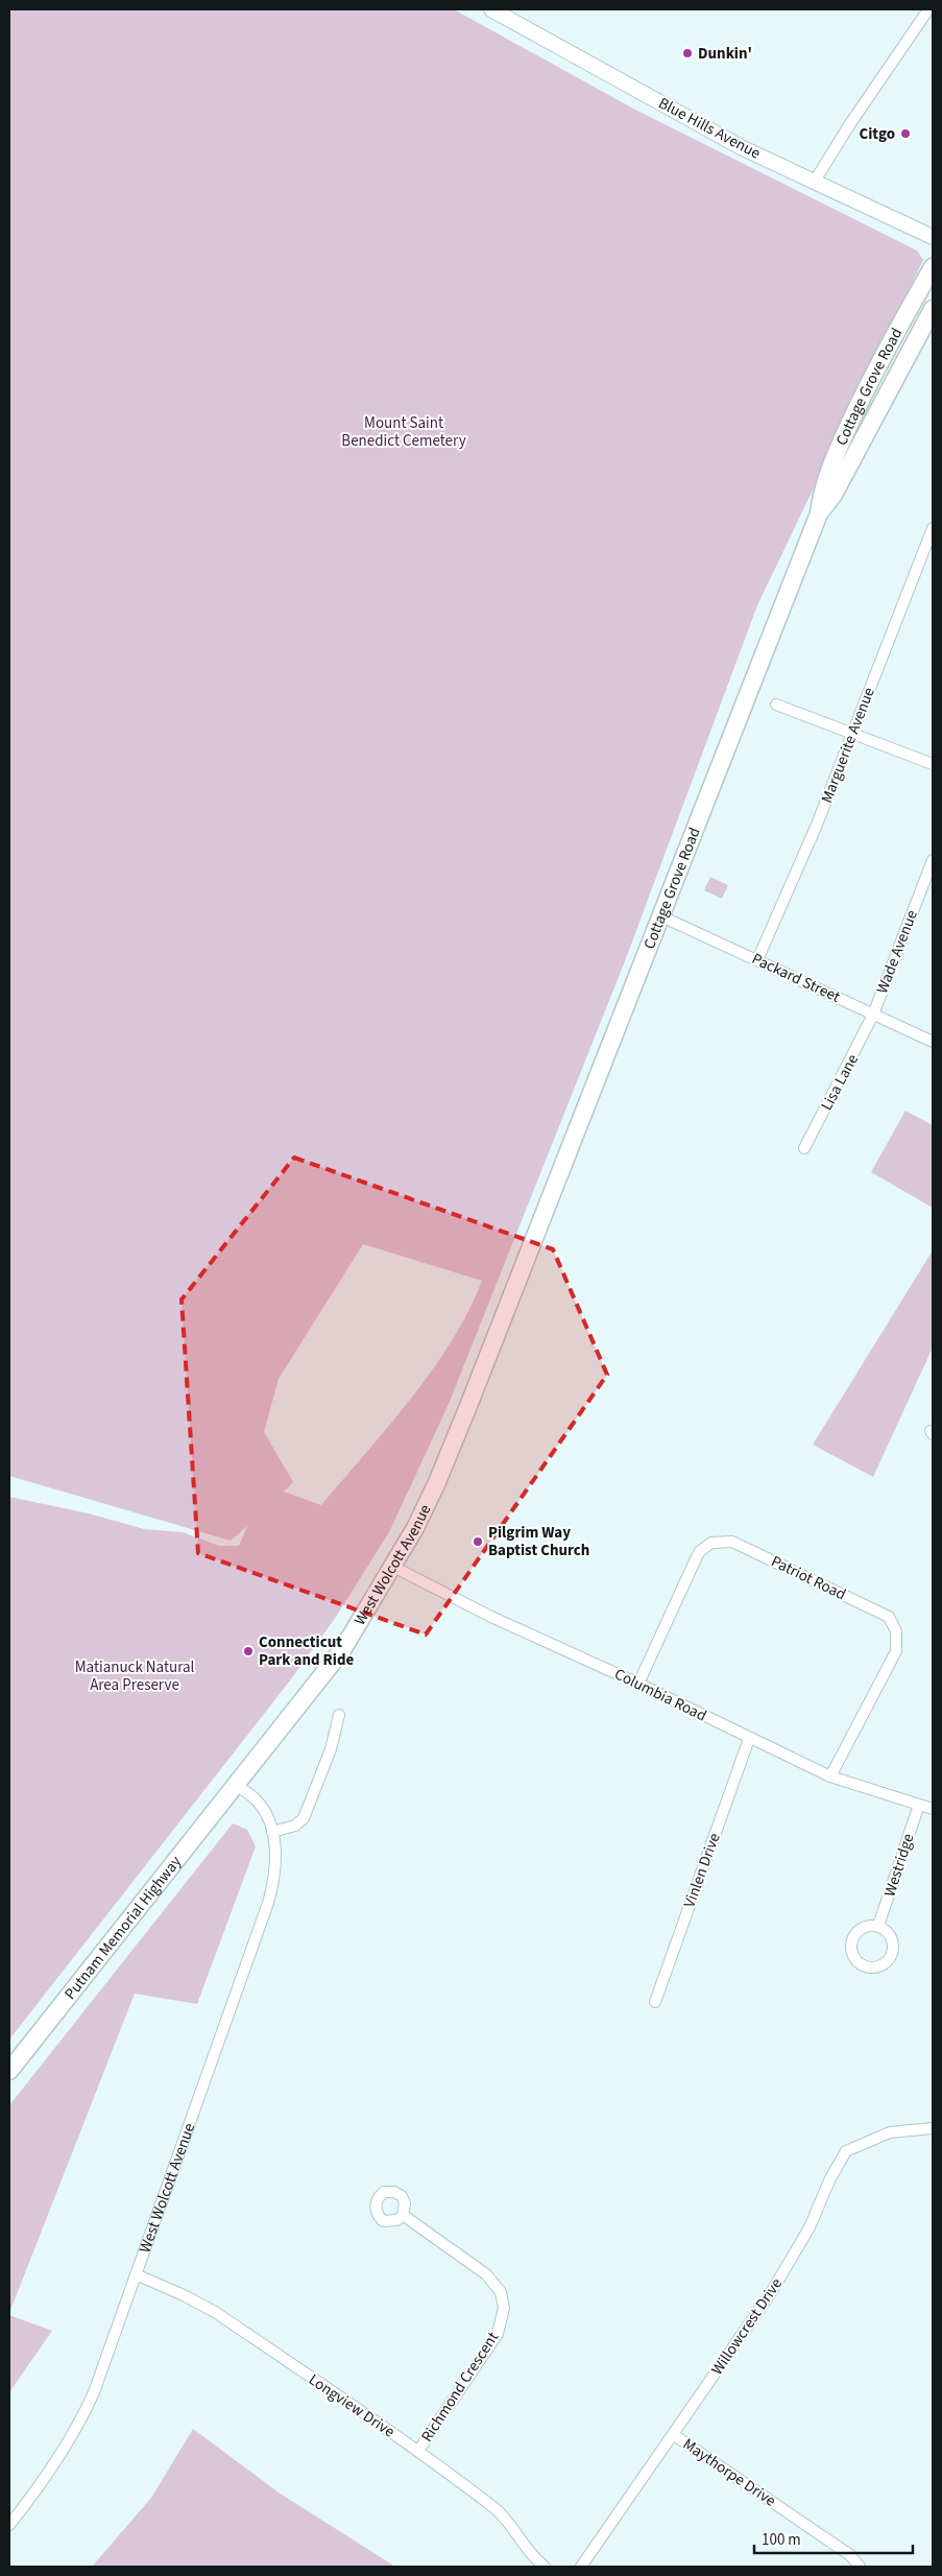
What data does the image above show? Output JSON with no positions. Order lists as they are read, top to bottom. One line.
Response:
{"streets":{"main road":["Blue Hills Avenue","Cottage Grove Road","West Wolcott Avenue","Putnam Memorial Highway"],"street":["Marguerite Avenue","Wade Avenue","Packard Street","Lisa Lane","Patriot Road","Columbia Road","Westridge","Vinlen Drive","Willowcrest Drive","Richmond Crescent","Longview Drive","Maythorpe Drive"]},"crossings":[["Cottage Grove Road","Packard Street"],["Cottage Grove Road","West Wolcott Avenue"],["Marguerite Avenue","Packard Street"],["Wade Avenue","Packard Street"],["Wade Avenue","Lisa Lane"],["Packard Street","Lisa Lane"],["West Wolcott Avenue","Columbia Road"],["West Wolcott Avenue","Putnam Memorial Highway"],["West Wolcott Avenue","Longview Drive"],["Patriot Road","Columbia Road"],["Columbia Road","Westridge"],["Columbia Road","Vinlen Drive"],["Willowcrest Drive","Maythorpe Drive"],["Richmond Crescent","Longview Drive"]],"parks":["Mount Saint Benedict Cemetery","Matianuck Natural Area Preserve"],"places":["Dunkin'","Citgo","Pilgrim Way Baptist Church","Connecticut Park and Ride"],"scale_bar":"100 m"}
